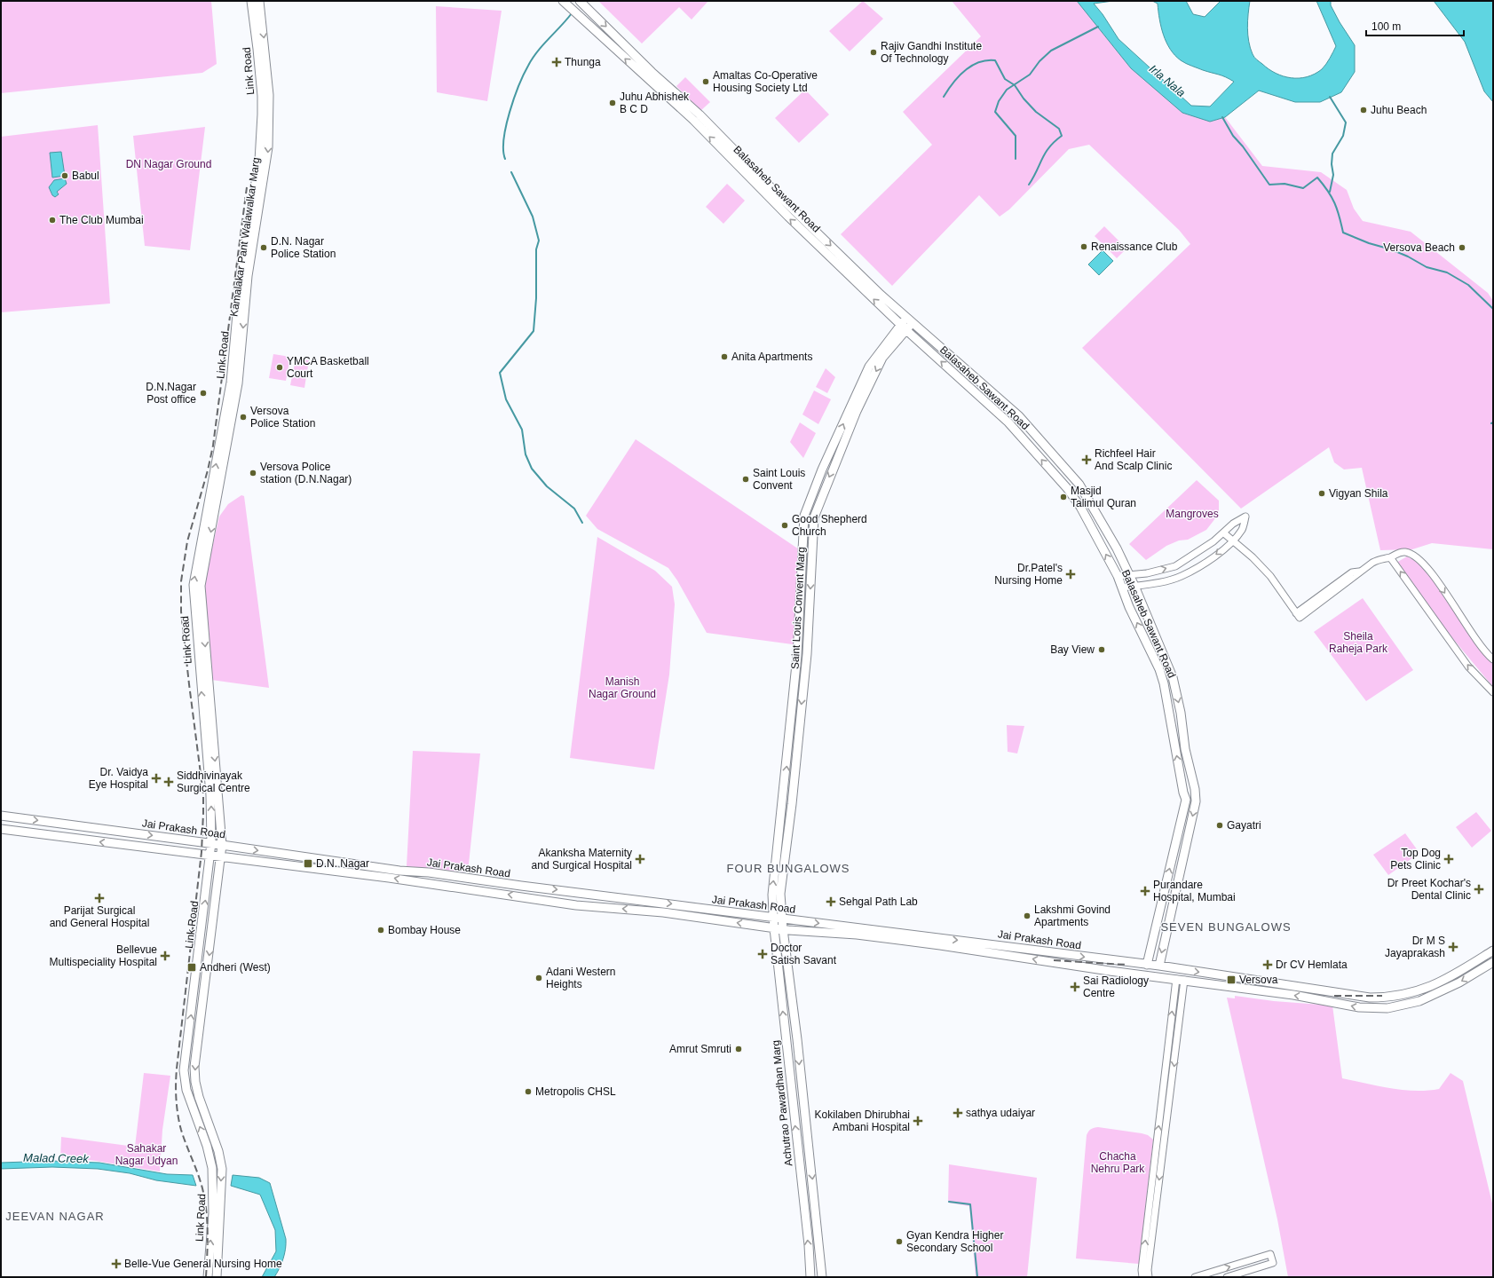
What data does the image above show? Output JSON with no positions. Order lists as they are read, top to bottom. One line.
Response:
{"streets":{"main road":["Link Road","Balasaheb Sawant Road","Kamalakar Pant Walawalkar Marg","Saint Louis Convent Marg","Jai Prakash Road","Achutrao Pawardhan Marg"]},"crossings":[["Link Road","Kamalakar Pant Walawalkar Marg"],["Link Road","Jai Prakash Road"],["Balasaheb Sawant Road","Saint Louis Convent Marg"],["Balasaheb Sawant Road","Jai Prakash Road"],["Saint Louis Convent Marg","Jai Prakash Road"],["Saint Louis Convent Marg","Achutrao Pawardhan Marg"],["Jai Prakash Road","Achutrao Pawardhan Marg"]],"one_way":["Kamalakar Pant Walawalkar Marg"],"districts":["FOUR BUNGALOWS","SEVEN BUNGALOWS","JEEVAN NAGAR"],"water":["Irla Nala","Malad Creek"],"parks":["DN Nagar Ground","Mangroves","Sheila Raheja Park","Manish Nagar Ground","Sahakar Nagar Udyan","Chacha Nehru Park"],"places":{"other":["Rajiv Gandhi Institute Of Technology","Amaltas Co-Operative Housing Society Ltd","Juhu Abhishek B C D","Juhu Beach","Babul","The Club Mumbai","Renaissance Club","D.N. Nagar Police Station","Versova Beach","Anita Apartments","YMCA Basketball Court","D.N.Nagar Post office","Versova Police Station","Versova Police station (D.N.Nagar)","Saint Louis Convent","Vigyan Shila","Masjid Talimul Quran","Good Shepherd Church","Bay View","Gayatri","Lakshmi Govind Apartments","Bombay House","Adani Western Heights","Amrut Smruti","Metropolis CHSL","Gyan Kendra Higher Secondary School"],"health":["Thunga","Richfeel Hair And Scalp Clinic","Dr.Patel's Nursing Home","Dr. Vaidya Eye Hospital","Siddhivinayak Surgical Centre","Akanksha Maternity and Surgical Hospital","Top Dog Pets Clinic","Dr Preet Kochar's Dental Clinic","Purandare Hospital, Mumbai","Parijat Surgical and General Hospital","Sehgal Path Lab","Dr M S Jayaprakash","Doctor Satish Savant","Bellevue Multispeciality Hospital","Dr CV Hemlata","Sai Radiology Centre","sathya udaiyar","Kokilaben Dhirubhai Ambani Hospital","Belle-Vue General Nursing Home"],"transit":["D.N. Nagar","Andheri (West)","Versova"]},"scale_bar":"100 m"}
